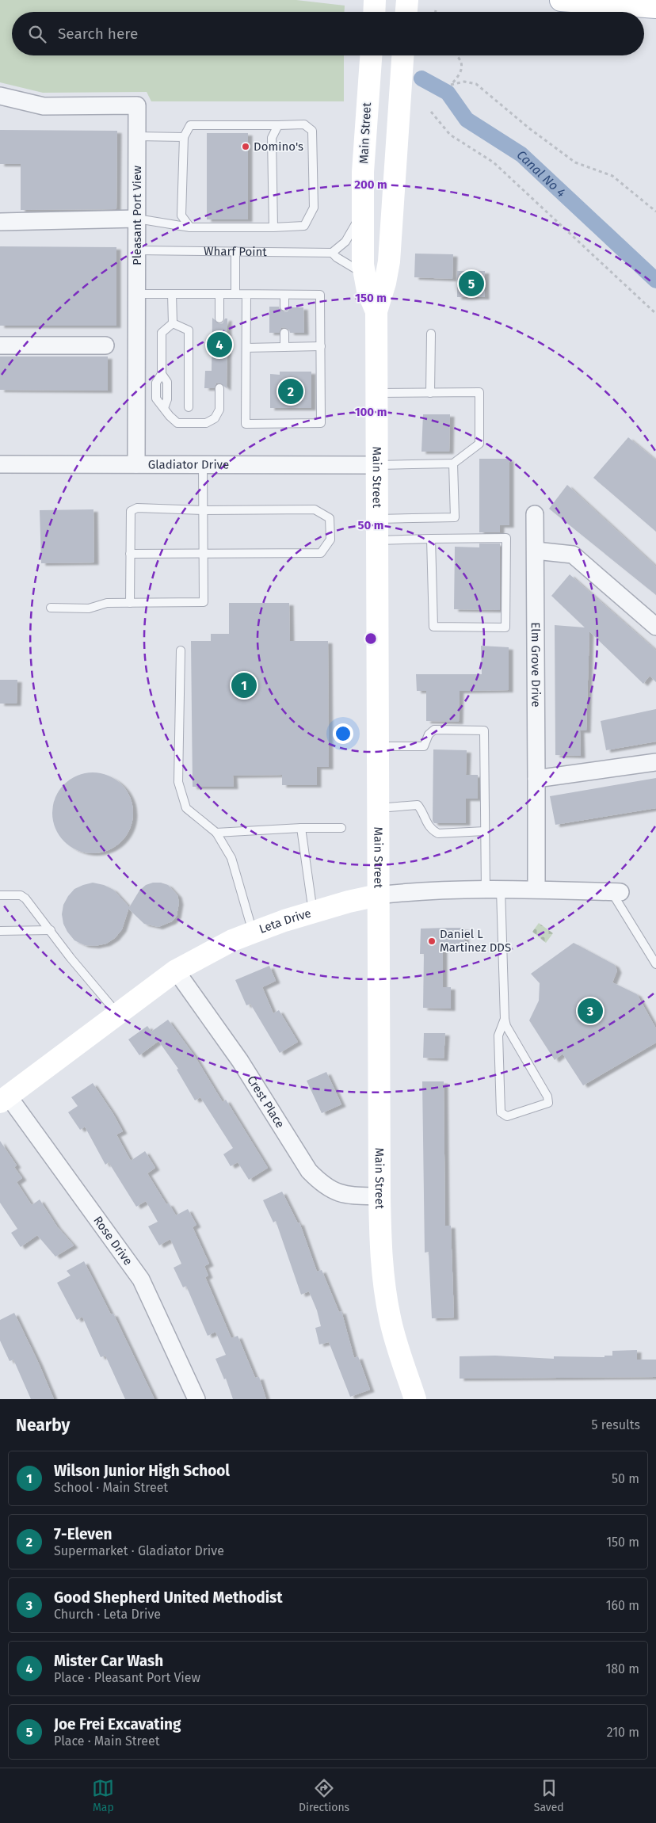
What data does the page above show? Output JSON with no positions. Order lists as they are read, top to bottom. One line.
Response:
{"streets":{"main road":["Main Street","Leta Drive"],"street":["Pleasant Port View","Gladiator Drive","Elm Grove Drive","Crest Place","Rose Drive"],"lane":["Wharf Point"]},"crossings":[["Main Street","Gladiator Drive"],["Main Street","Leta Drive"],["Main Street","Crest Place"],["Pleasant Port View","Wharf Point"],["Pleasant Port View","Gladiator Drive"],["Elm Grove Drive","Leta Drive"],["Leta Drive","Crest Place"],["Leta Drive","Rose Drive"]],"water":["Canal No 4"],"places":["Domino's","Daniel L Martinez DDS"],"page":{"search":"Search here","pins":["5","4","2","1","3"],"heading":["Nearby","5 results"],"list":[{"mark":"1","name":"Wilson Junior High School","note":"School · Main Street","value":"50 m"},{"mark":"2","name":"7-Eleven","note":"Supermarket · Gladiator Drive","value":"150 m"},{"mark":"3","name":"Good Shepherd United Methodist","note":"Church · Leta Drive","value":"160 m"},{"mark":"4","name":"Mister Car Wash","note":"Place · Pleasant Port View","value":"180 m"},{"mark":"5","name":"Joe Frei Excavating","note":"Place · Main Street","value":"210 m"}],"nav":["Map","Directions","Saved"]},"rings":["200 m","150 m","100 m","50 m"]}
